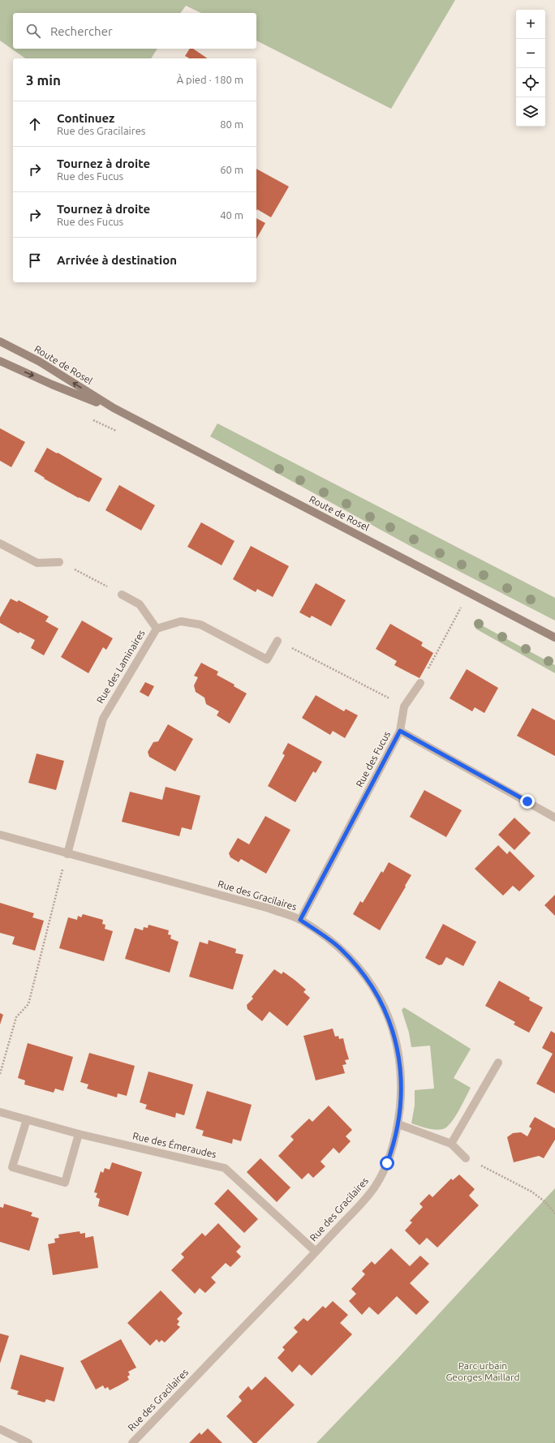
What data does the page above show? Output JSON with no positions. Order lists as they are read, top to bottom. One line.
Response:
{"streets":{"street":["Route de Rosel","Rue des Laminaires","Rue des Fucus","Rue des Gracilaires","Rue des Émeraudes"]},"crossings":[["Rue des Laminaires","Rue des Gracilaires"],["Rue des Fucus","Rue des Gracilaires"],["Rue des Gracilaires","Rue des Émeraudes"]],"parks":["Parc urbain Georges Maillard"],"page":{"map_buttons":["+","−"],"search":"Rechercher","heading":["3 min","À pied · 180 m"],"list":[["Continuez","Rue des Gracilaires","80 m"],["Tournez à droite","Rue des Fucus","60 m"],["Tournez à droite","Rue des Fucus","40 m"],"Arrivée à destination"]}}
